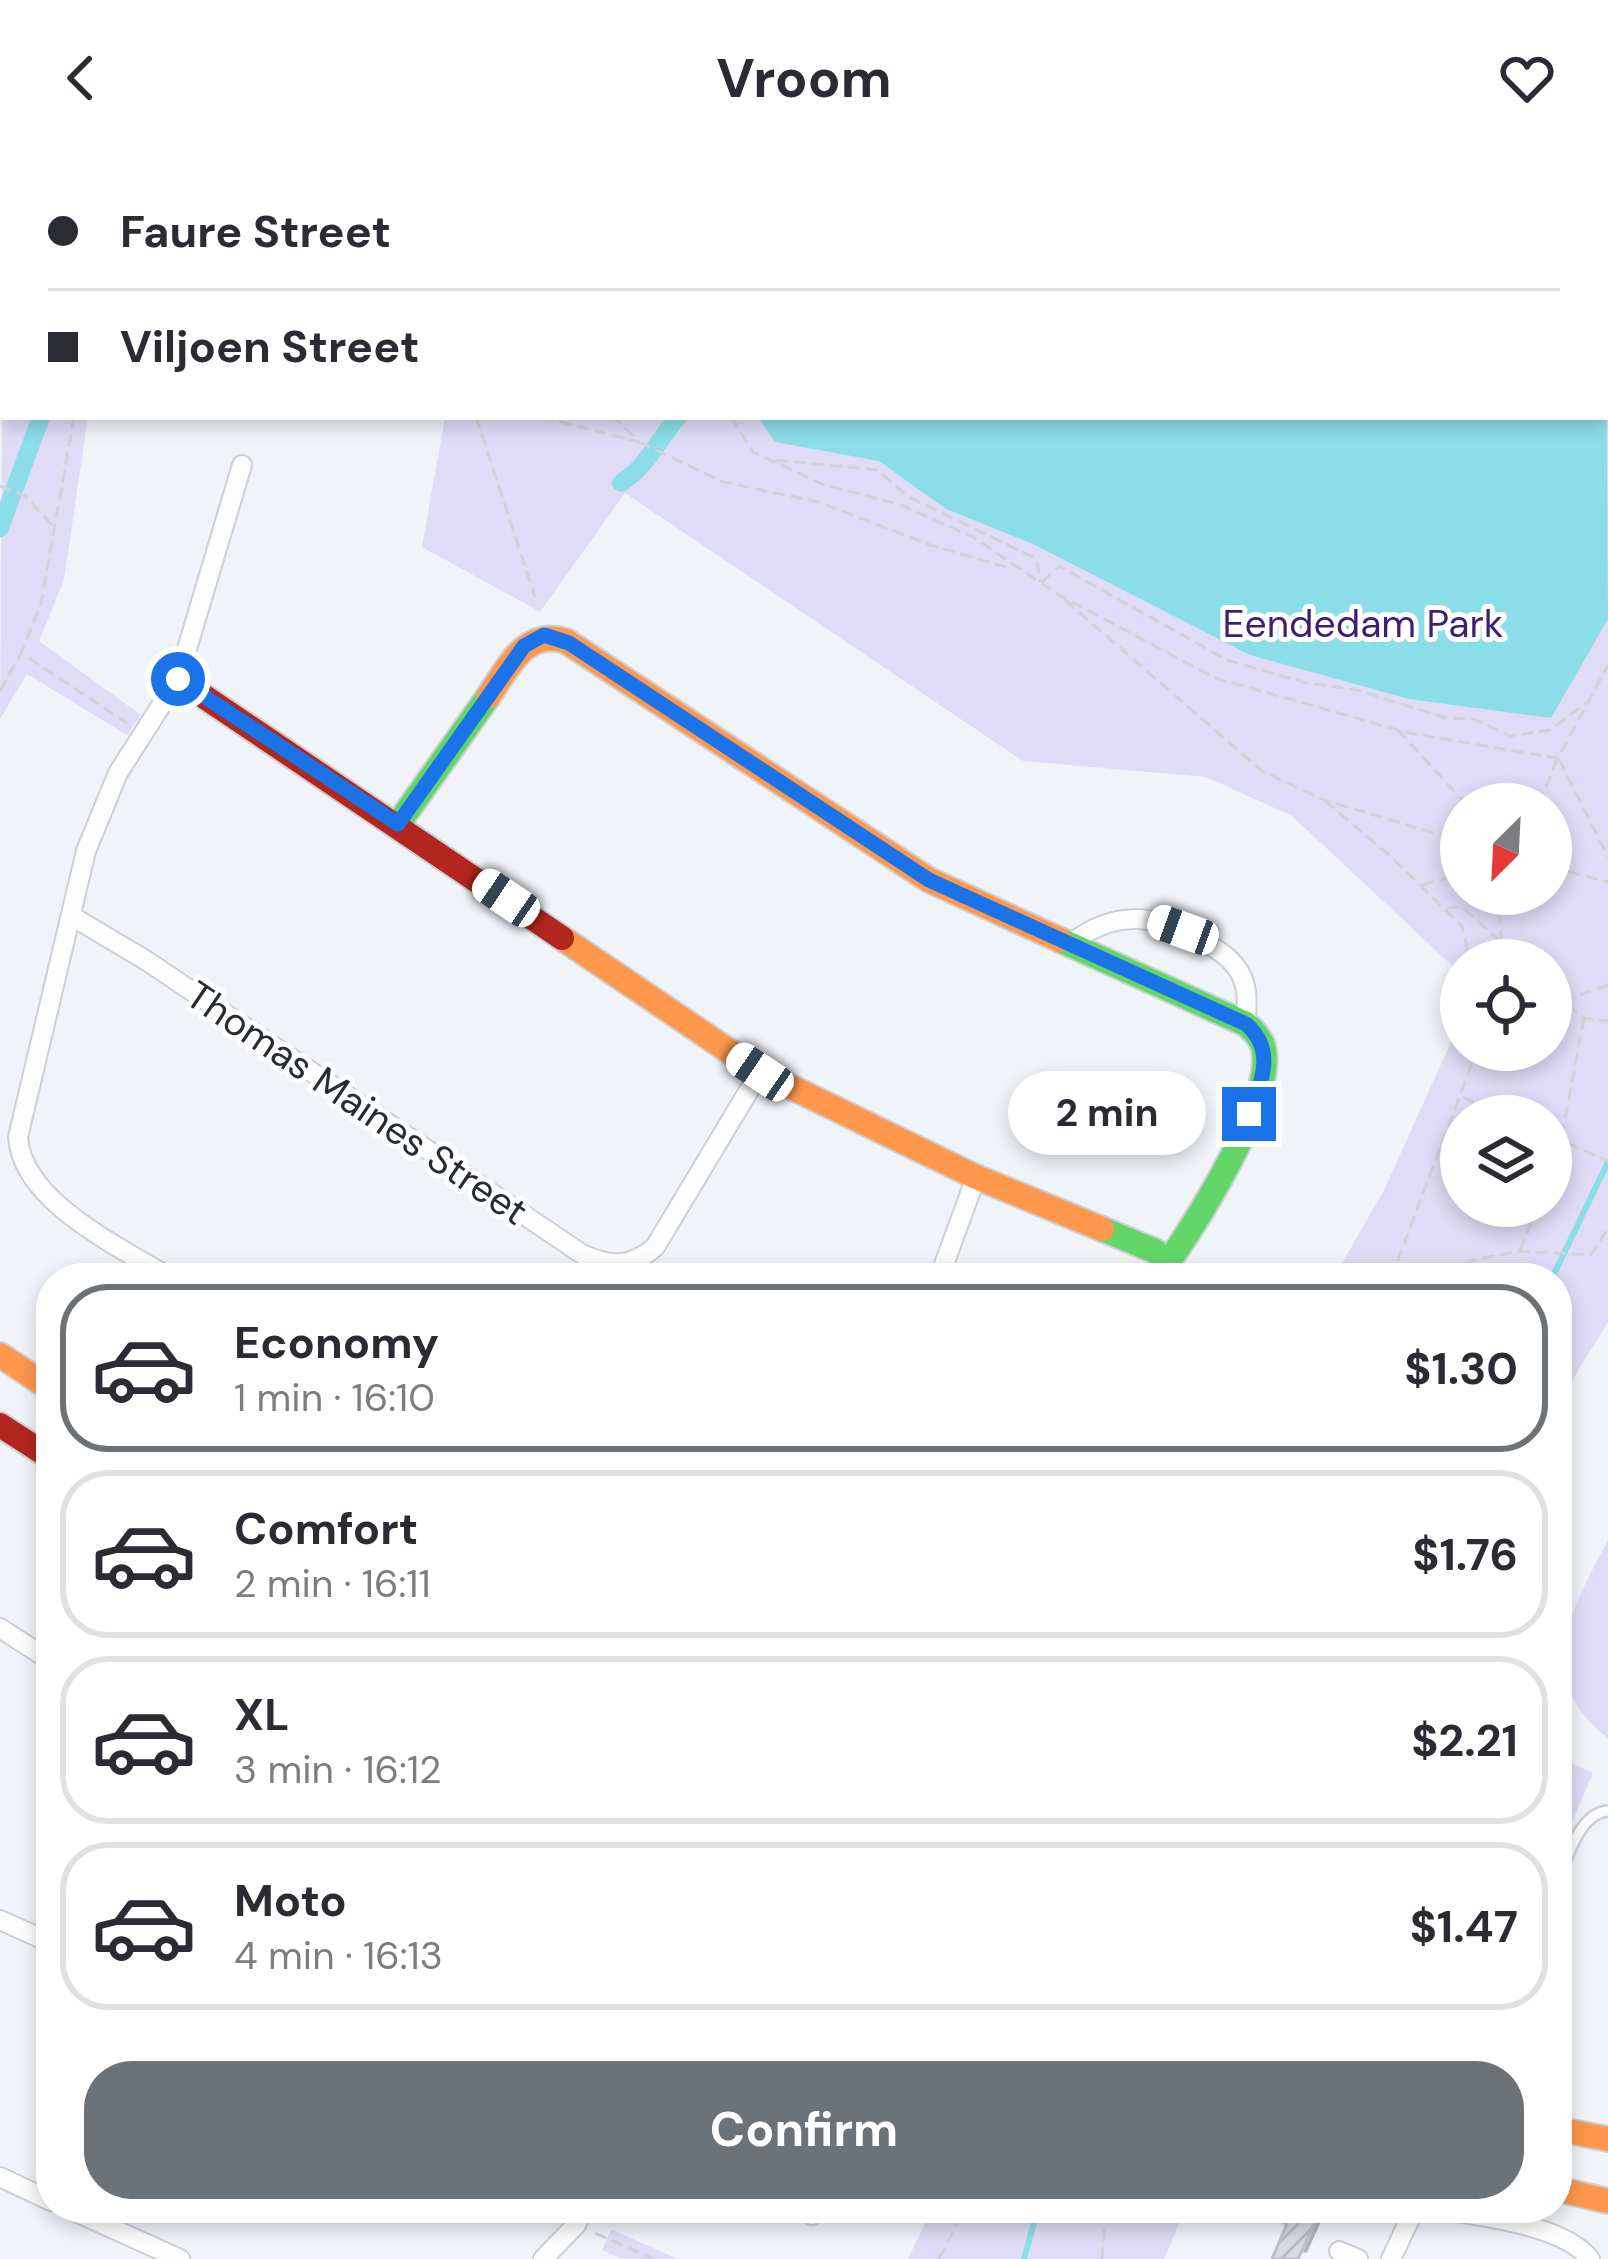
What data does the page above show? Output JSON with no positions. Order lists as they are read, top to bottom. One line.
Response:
{"streets":{"street":["Thomas Maines Street"]},"parks":["Eendedam Park"],"north":"bottom left","page":{"header":"Vroom","banner":["Faure Street","Viljoen Street"],"bubble":"2 min","list":[{"name":"Economy","note":"1 min · 16:10","value":"$1.30"},{"name":"Comfort","note":"2 min · 16:11","value":"$1.76"},{"name":"XL","note":"3 min · 16:12","value":"$2.21"},{"name":"Moto","note":"4 min · 16:13","value":"$1.47"}],"buttons":"Confirm"}}
